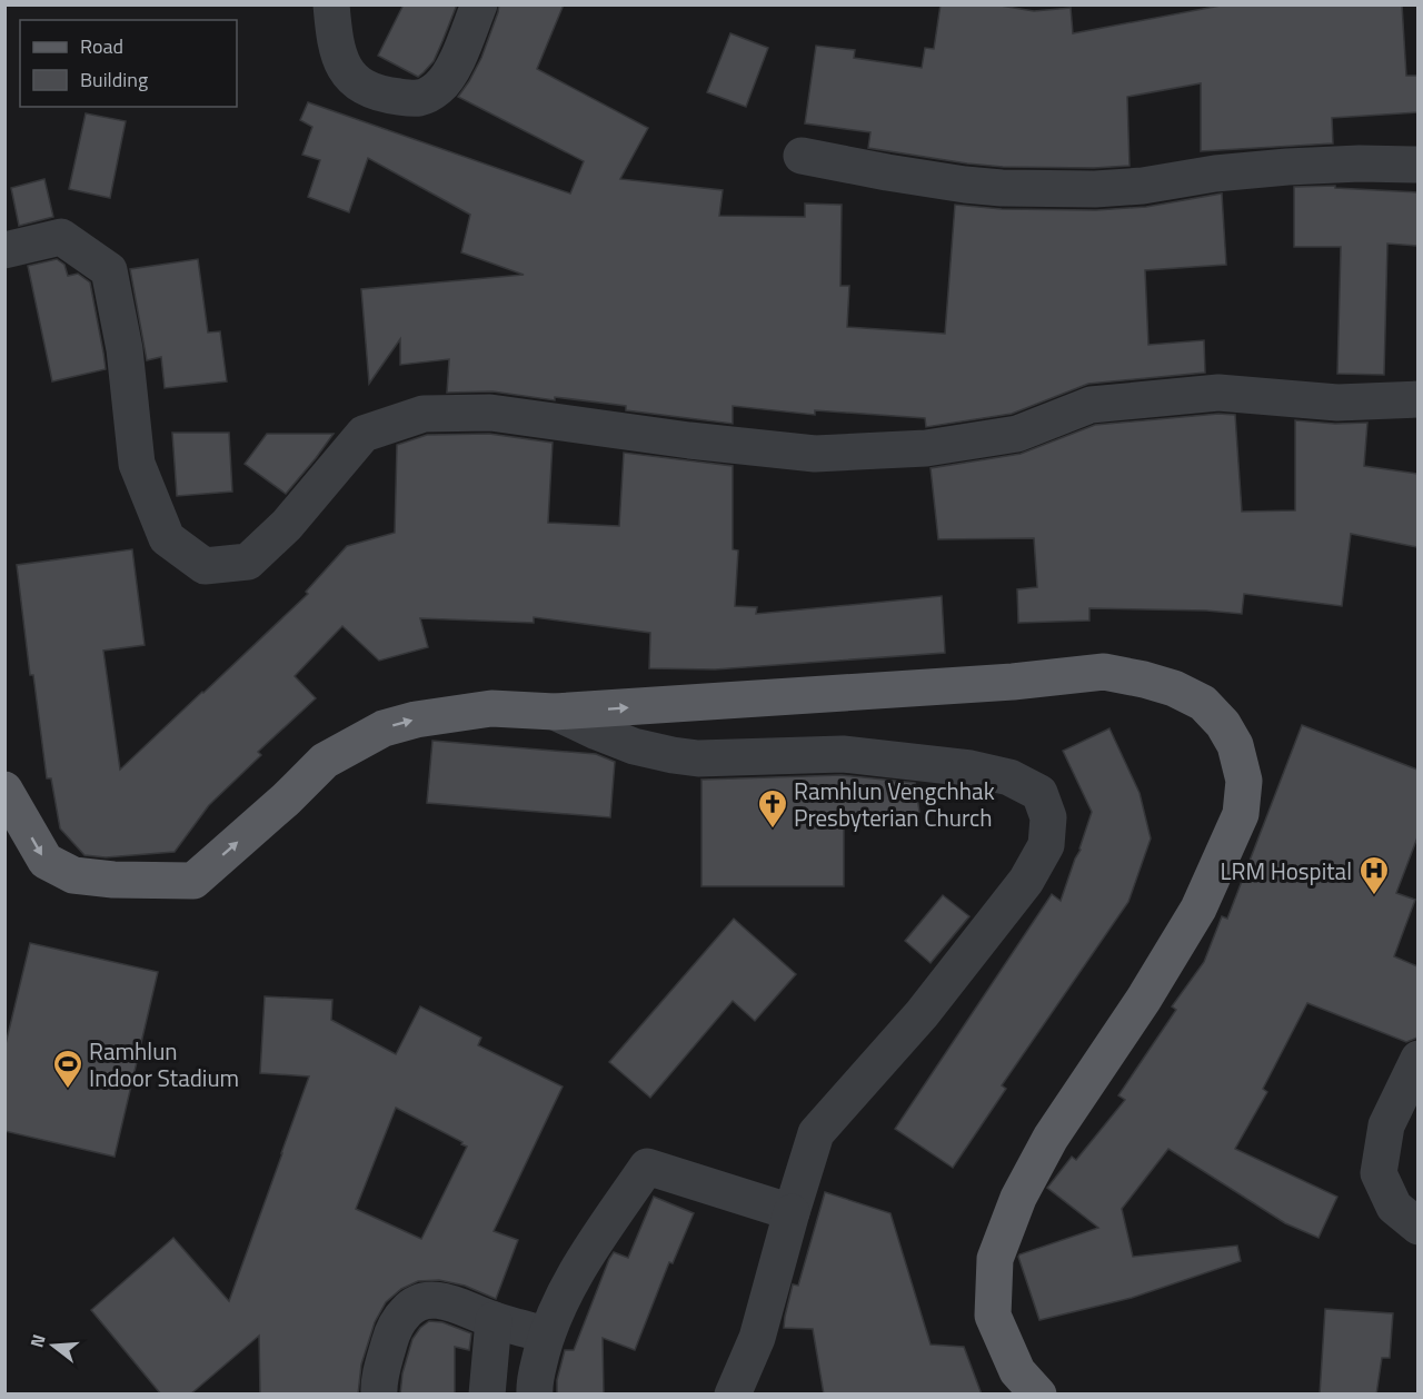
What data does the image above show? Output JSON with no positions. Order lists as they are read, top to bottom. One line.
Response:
{"places":{"church":["Ramhlun Vengchhak Presbyterian Church"],"hospital":["LRM Hospital"],"sports":["Ramhlun Indoor Stadium"]},"legend":["Road","Building"],"north":"left"}
